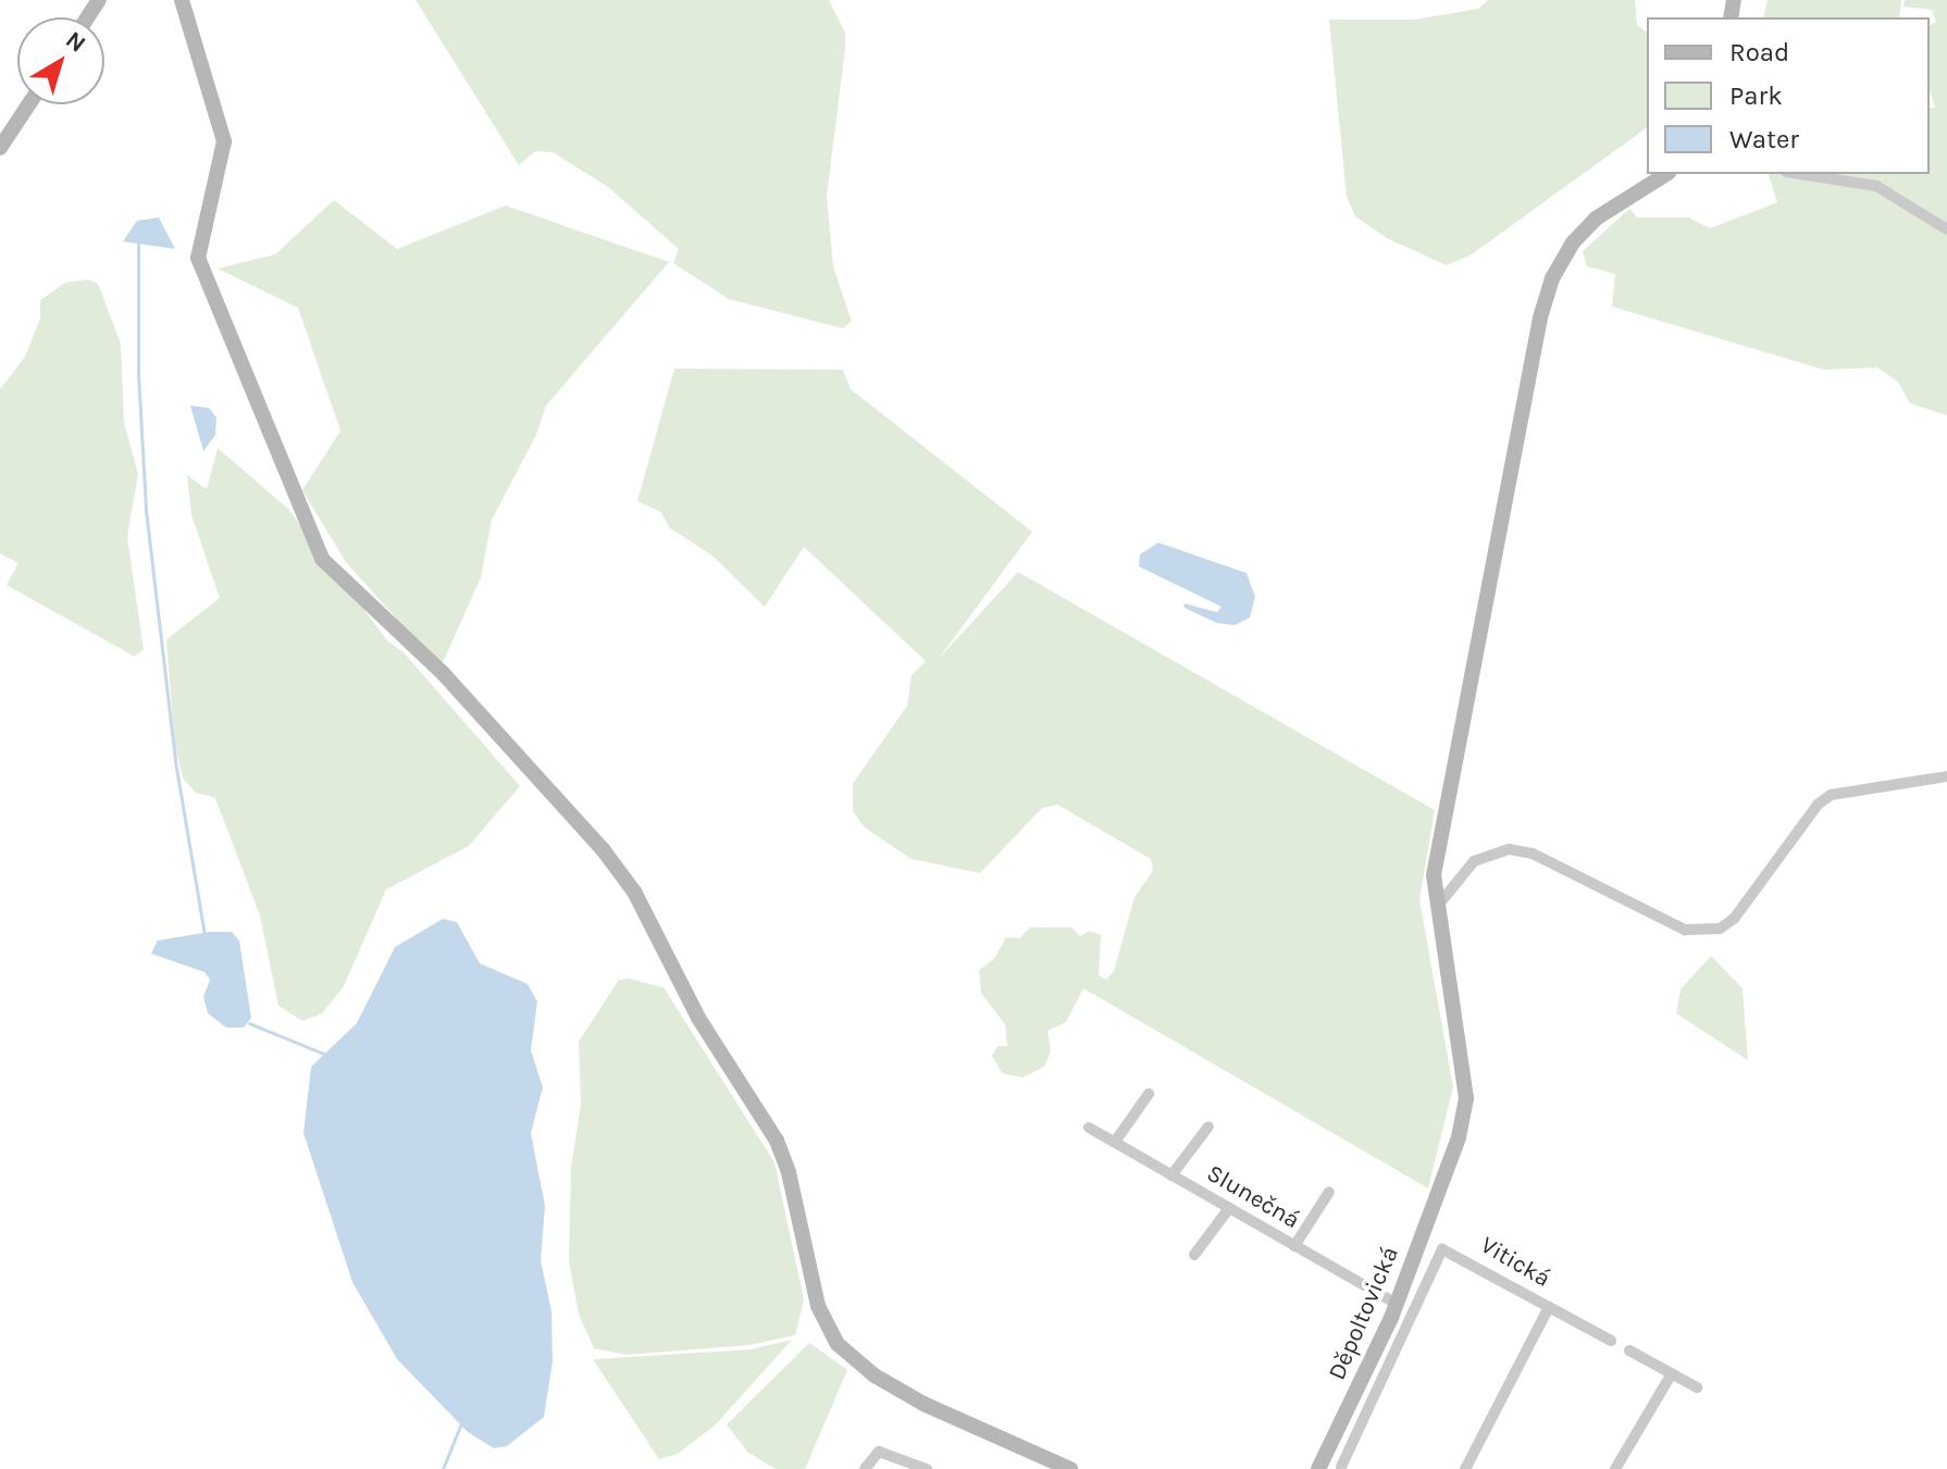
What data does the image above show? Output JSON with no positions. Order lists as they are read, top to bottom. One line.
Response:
{"streets":{"street":["Slunečná","Vitická","Děpoltovická"]},"crossings":[["Slunečná","Děpoltovická"],["Vitická","Děpoltovická"]],"legend":["Road","Park","Water"],"north":"top right"}
